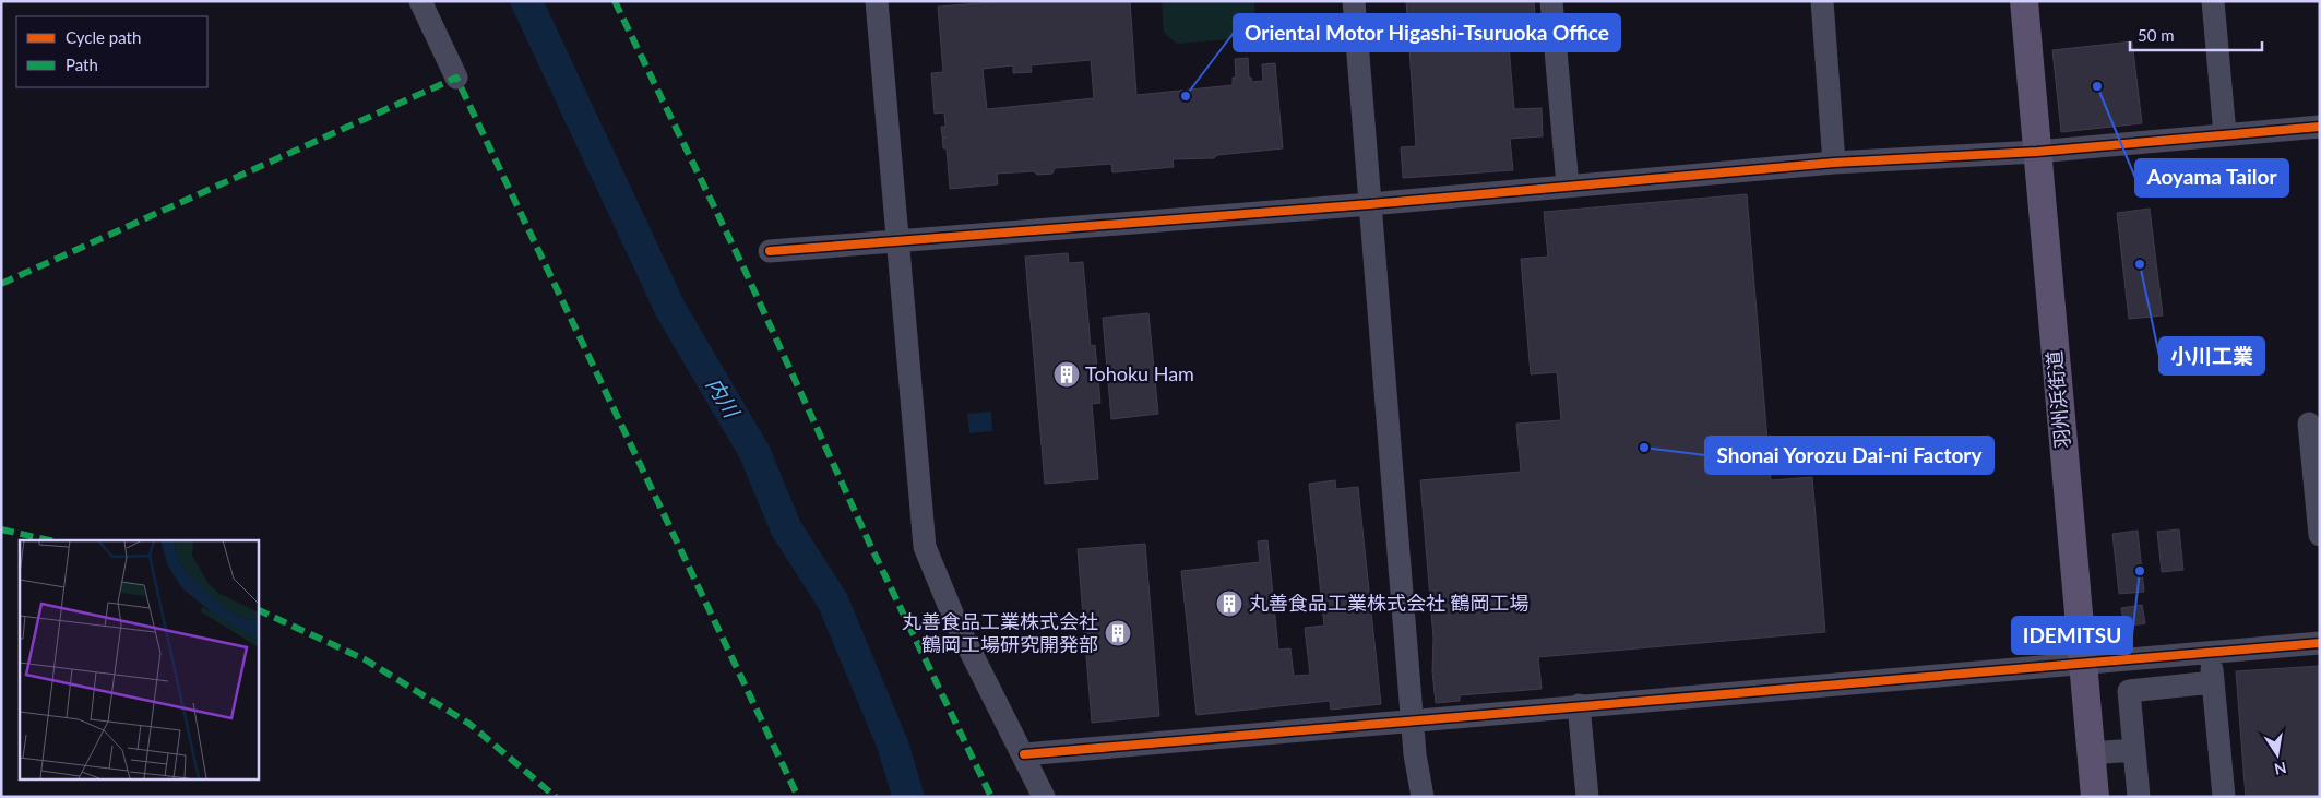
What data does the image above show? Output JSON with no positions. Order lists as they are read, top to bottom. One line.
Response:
{"streets":{"main road":["羽州浜街道"]},"water":["内川"],"places":{"other":["Aoyama Tailor","Oriental Motor Higashi-Tsuruoka Office","小川工業","Shonai Yorozu Dai-ni Factory","IDEMITSU"],"building":["Tohoku Ham","丸善食品工業株式会社 鶴岡工場","丸善食品工業株式会社 鶴岡工場研究開発部"]},"legend":["Cycle path","Path"],"scale_bar":"50 m","north":"bottom"}
